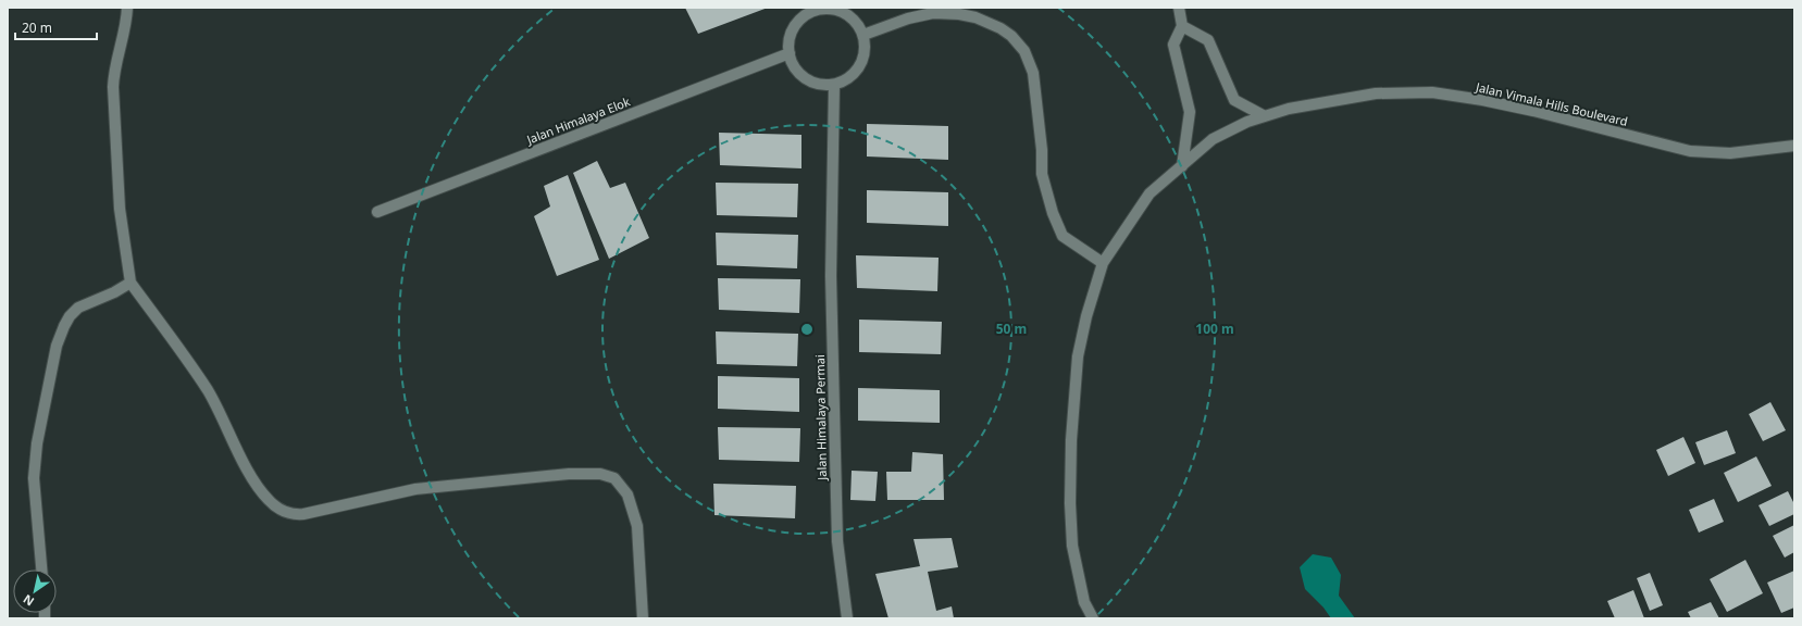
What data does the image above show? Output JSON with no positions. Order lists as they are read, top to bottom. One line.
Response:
{"streets":{"street":["Jalan Vimala Hills Boulevard","Jalan Himalaya Elok","Jalan Himalaya Permai"]},"crossings":[["Jalan Himalaya Elok","Jalan Himalaya Permai"]],"scale_bar":"20 m","north":"bottom left","rings":["50 m","100 m"]}
